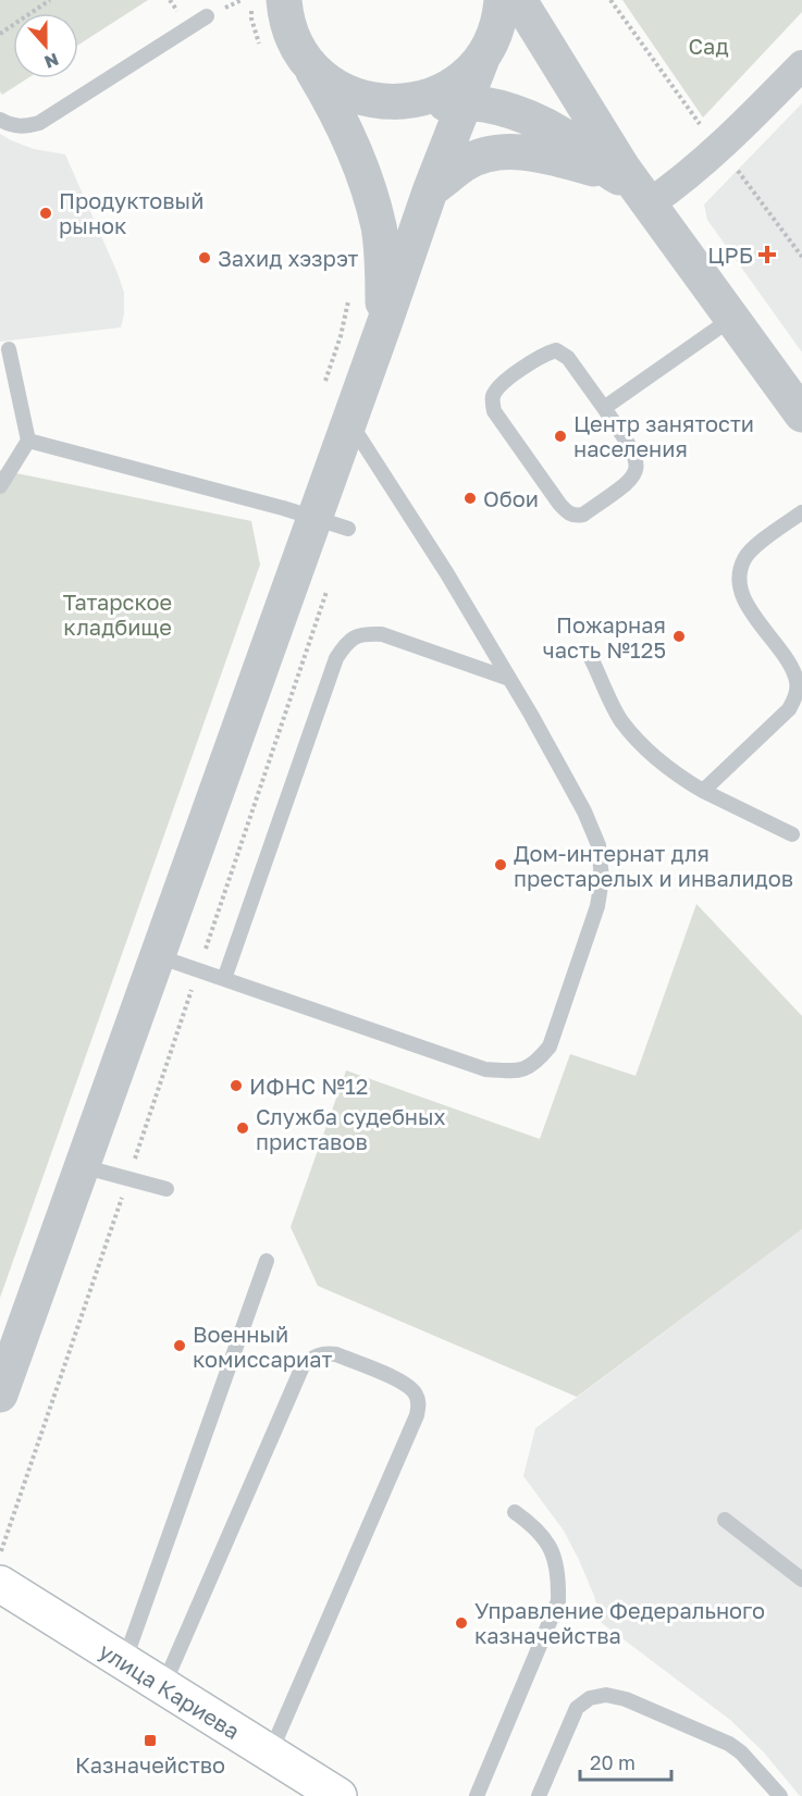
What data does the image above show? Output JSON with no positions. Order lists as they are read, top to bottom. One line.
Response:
{"streets":{"main road":["улица Кариева"]},"parks":["Сад","Татарское кладбище"],"places":{"other":["Продуктовый рынок","Захид хэзрэт","Центр занятости населения","Обои","Пожарная часть №125","Дом-интернат для престарелых и инвалидов","ИФНС №12","Служба судебных приставов","Военный комиссариат","Управление Федерального казначейства"],"health":["ЦРБ"],"transit":["Казначейство"]},"scale_bar":"20 m","north":"bottom"}
